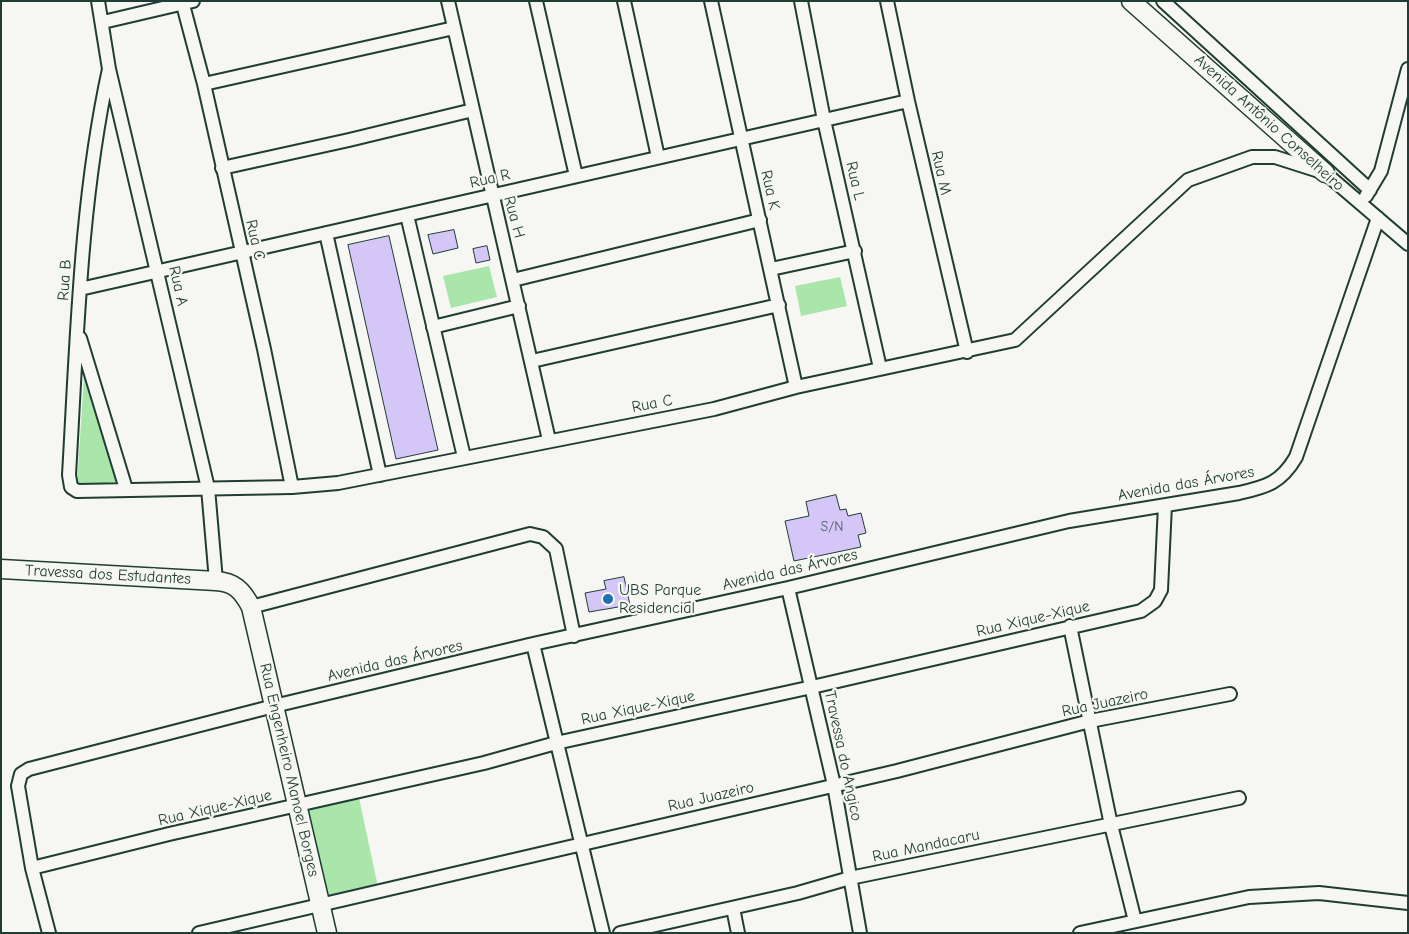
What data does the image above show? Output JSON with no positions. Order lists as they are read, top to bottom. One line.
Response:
{"streets":{"street":["Avenida Antônio Conselheiro","Rua M","Rua R","Rua L","Rua K","Rua H","Rua C","Rua B","Rua A","Avenida das Árvores","Travessa dos Estudantes","Rua Xique-Xique","Rua Juazeiro","Travessa do Angico","Rua Engenheiro Manoel Borges","Rua Mandacaru"]},"crossings":[["Avenida Antônio Conselheiro","Rua C"],["Avenida Antônio Conselheiro","Avenida das Árvores"],["Rua M","Rua R"],["Rua M","Rua C"],["Rua R","Rua L"],["Rua R","Rua K"],["Rua R","Rua H"],["Rua R","Rua C"],["Rua R","Rua B"],["Rua R","Rua A"],["Rua L","Rua C"],["Rua K","Rua C"],["Rua H","Rua C"],["Rua C","Rua B"],["Rua C","Rua A"],["Rua B","Rua A"],["Rua A","Travessa dos Estudantes"],["Avenida das Árvores","Rua Xique-Xique"],["Avenida das Árvores","Travessa do Angico"],["Avenida das Árvores","Rua Engenheiro Manoel Borges"],["Travessa dos Estudantes","Rua Engenheiro Manoel Borges"],["Rua Xique-Xique","Travessa do Angico"],["Rua Xique-Xique","Rua Engenheiro Manoel Borges"],["Rua Juazeiro","Travessa do Angico"],["Rua Juazeiro","Rua Engenheiro Manoel Borges"],["Travessa do Angico","Rua Mandacaru"]],"places":["UBS Parque Residencial"],"house_numbers":["S/N"]}
